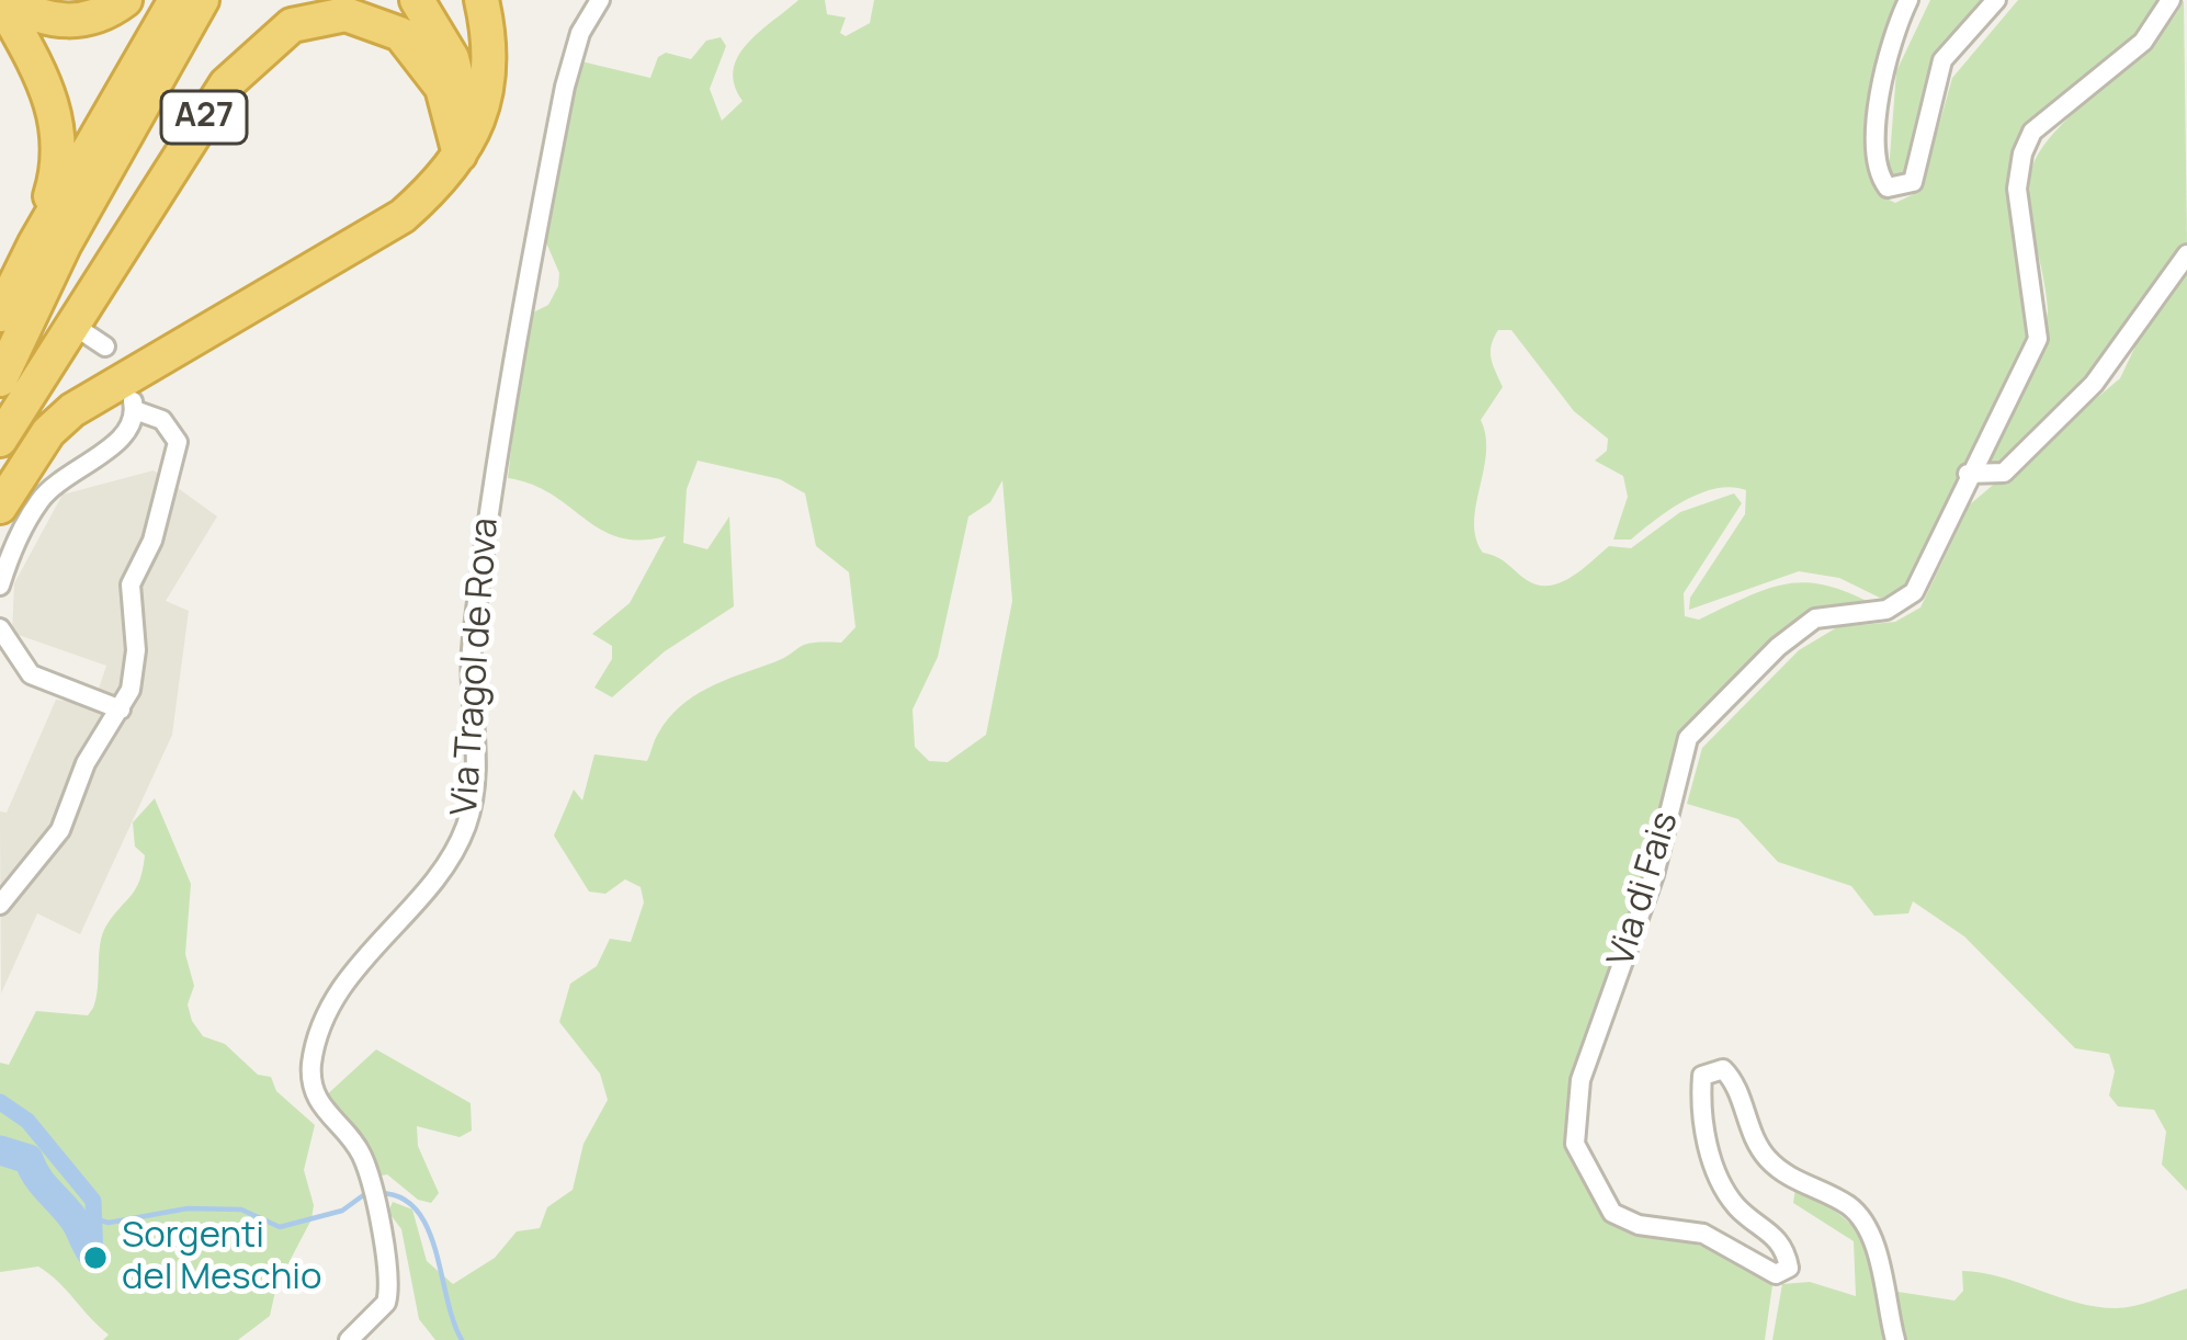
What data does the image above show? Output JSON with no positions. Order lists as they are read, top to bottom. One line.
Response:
{"streets":{"highway":["A27"],"street":["Via Tragol de Rova","Via di Fais"]},"places":["Sorgenti del Meschio"]}
